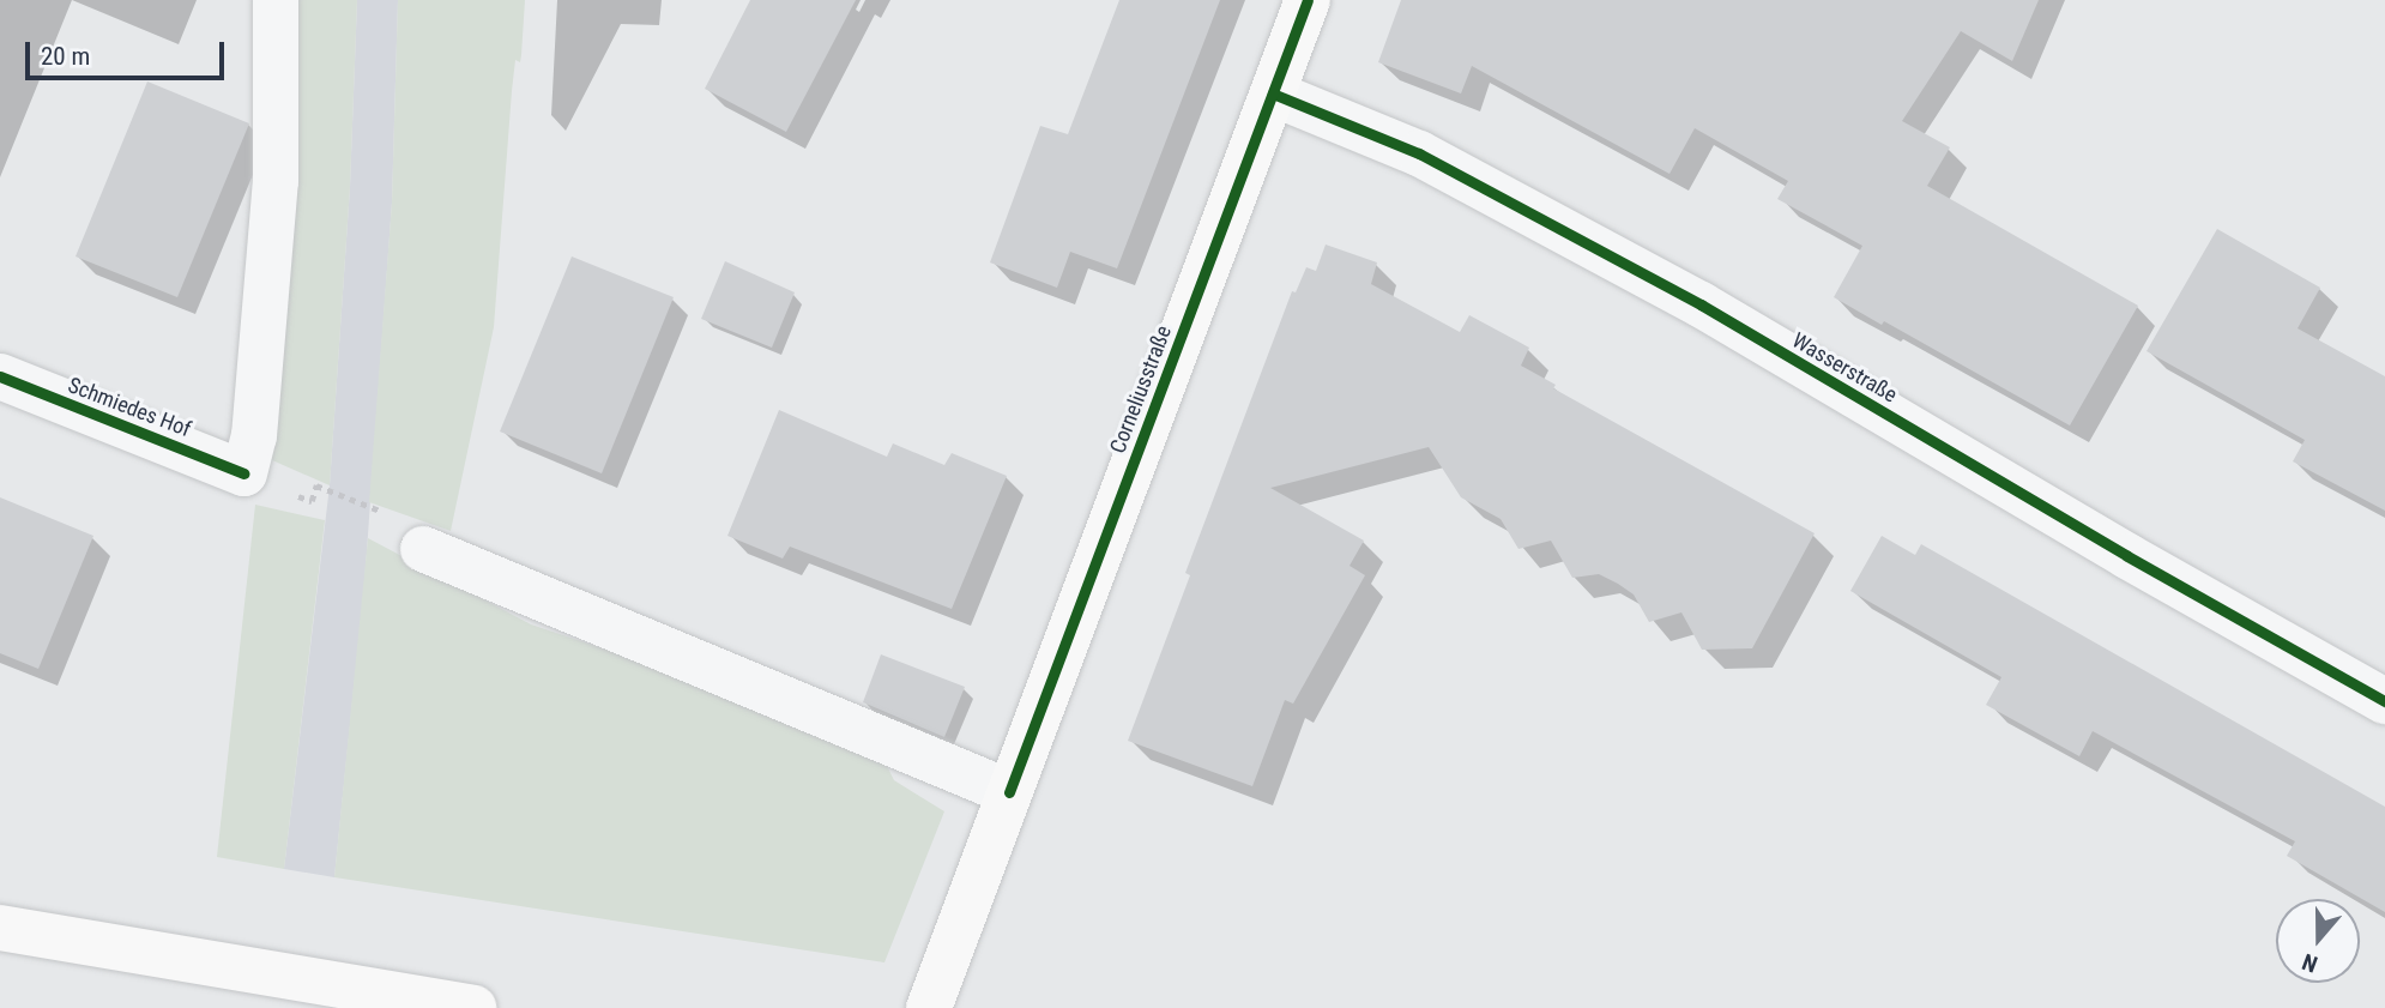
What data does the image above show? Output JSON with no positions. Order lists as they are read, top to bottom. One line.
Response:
{"streets":{"main road":["Corneliusstraße"],"street":["Wasserstraße","Schmiedes Hof"]},"crossings":[["Wasserstraße","Corneliusstraße"]],"scale_bar":"20 m","north":"bottom"}
